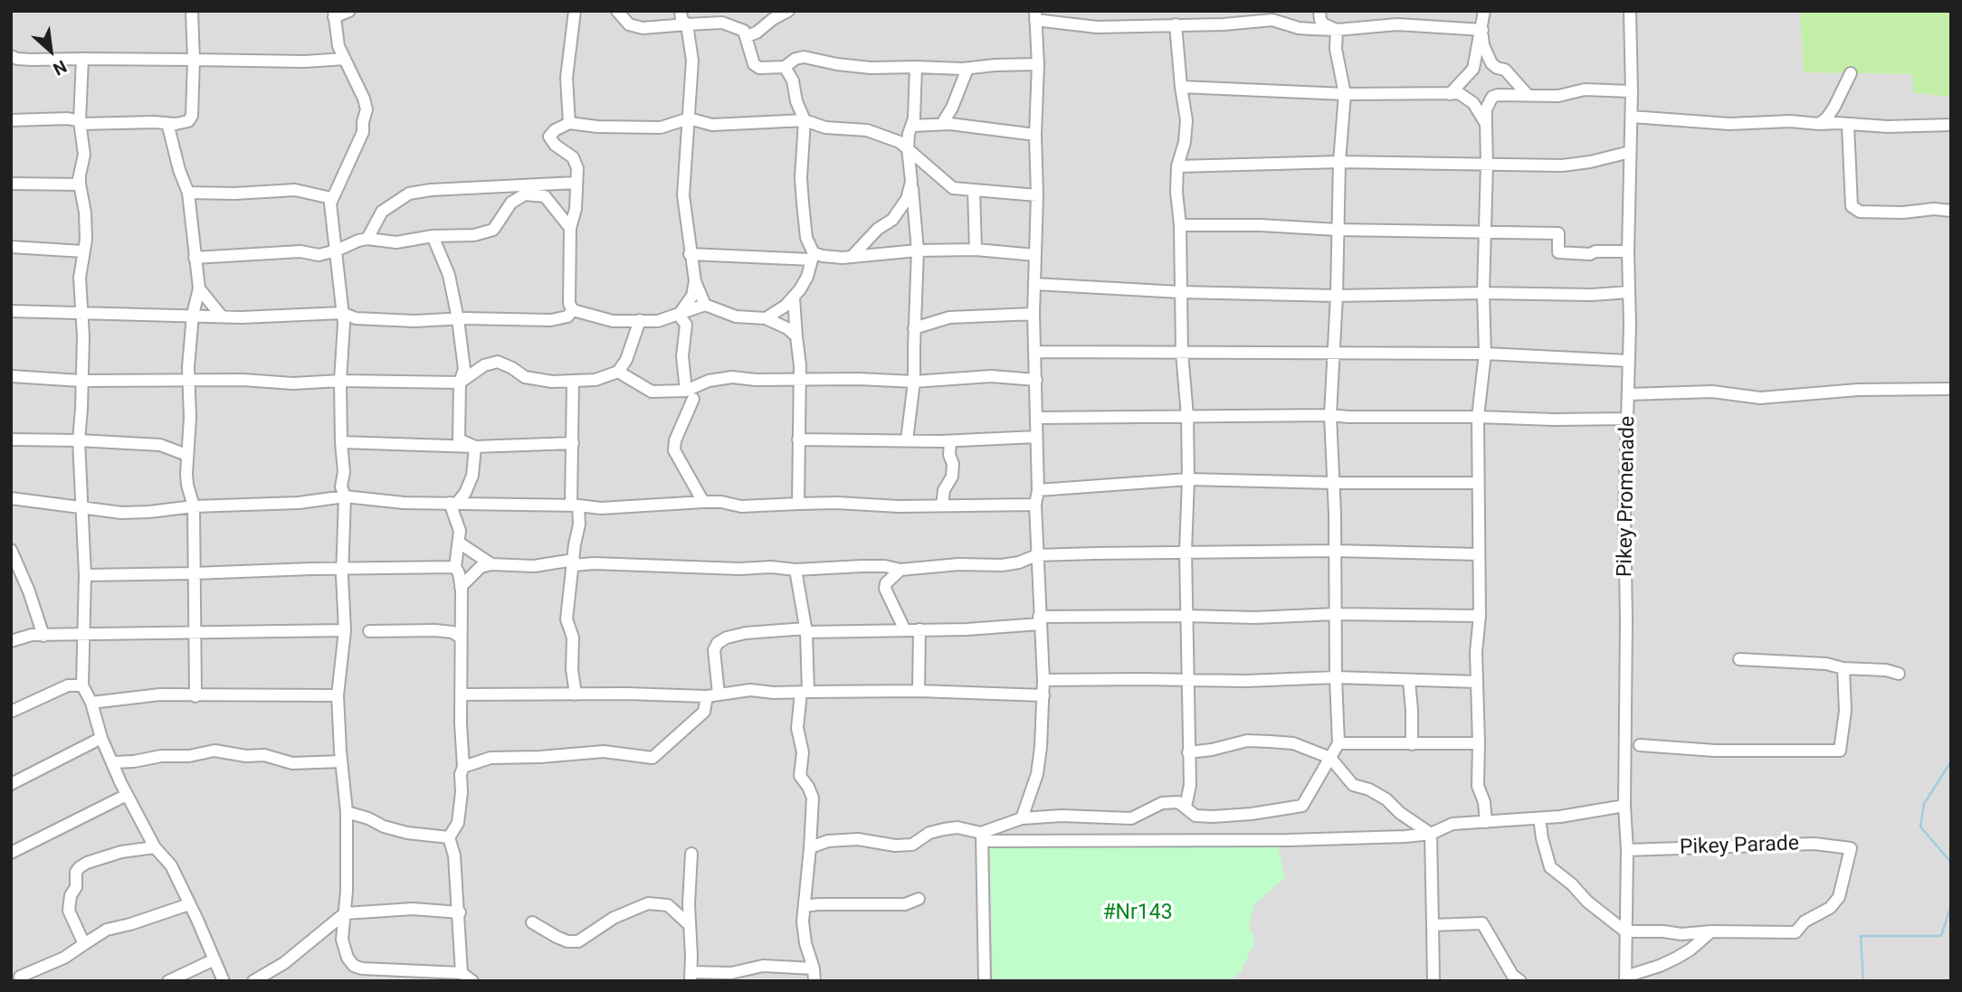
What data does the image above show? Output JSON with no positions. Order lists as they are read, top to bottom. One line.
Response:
{"streets":{"street":["Pikey Promenade","Pikey Parade"]},"crossings":[["Pikey Promenade","Pikey Parade"]],"parks":["#Nr143"],"north":"bottom right"}
